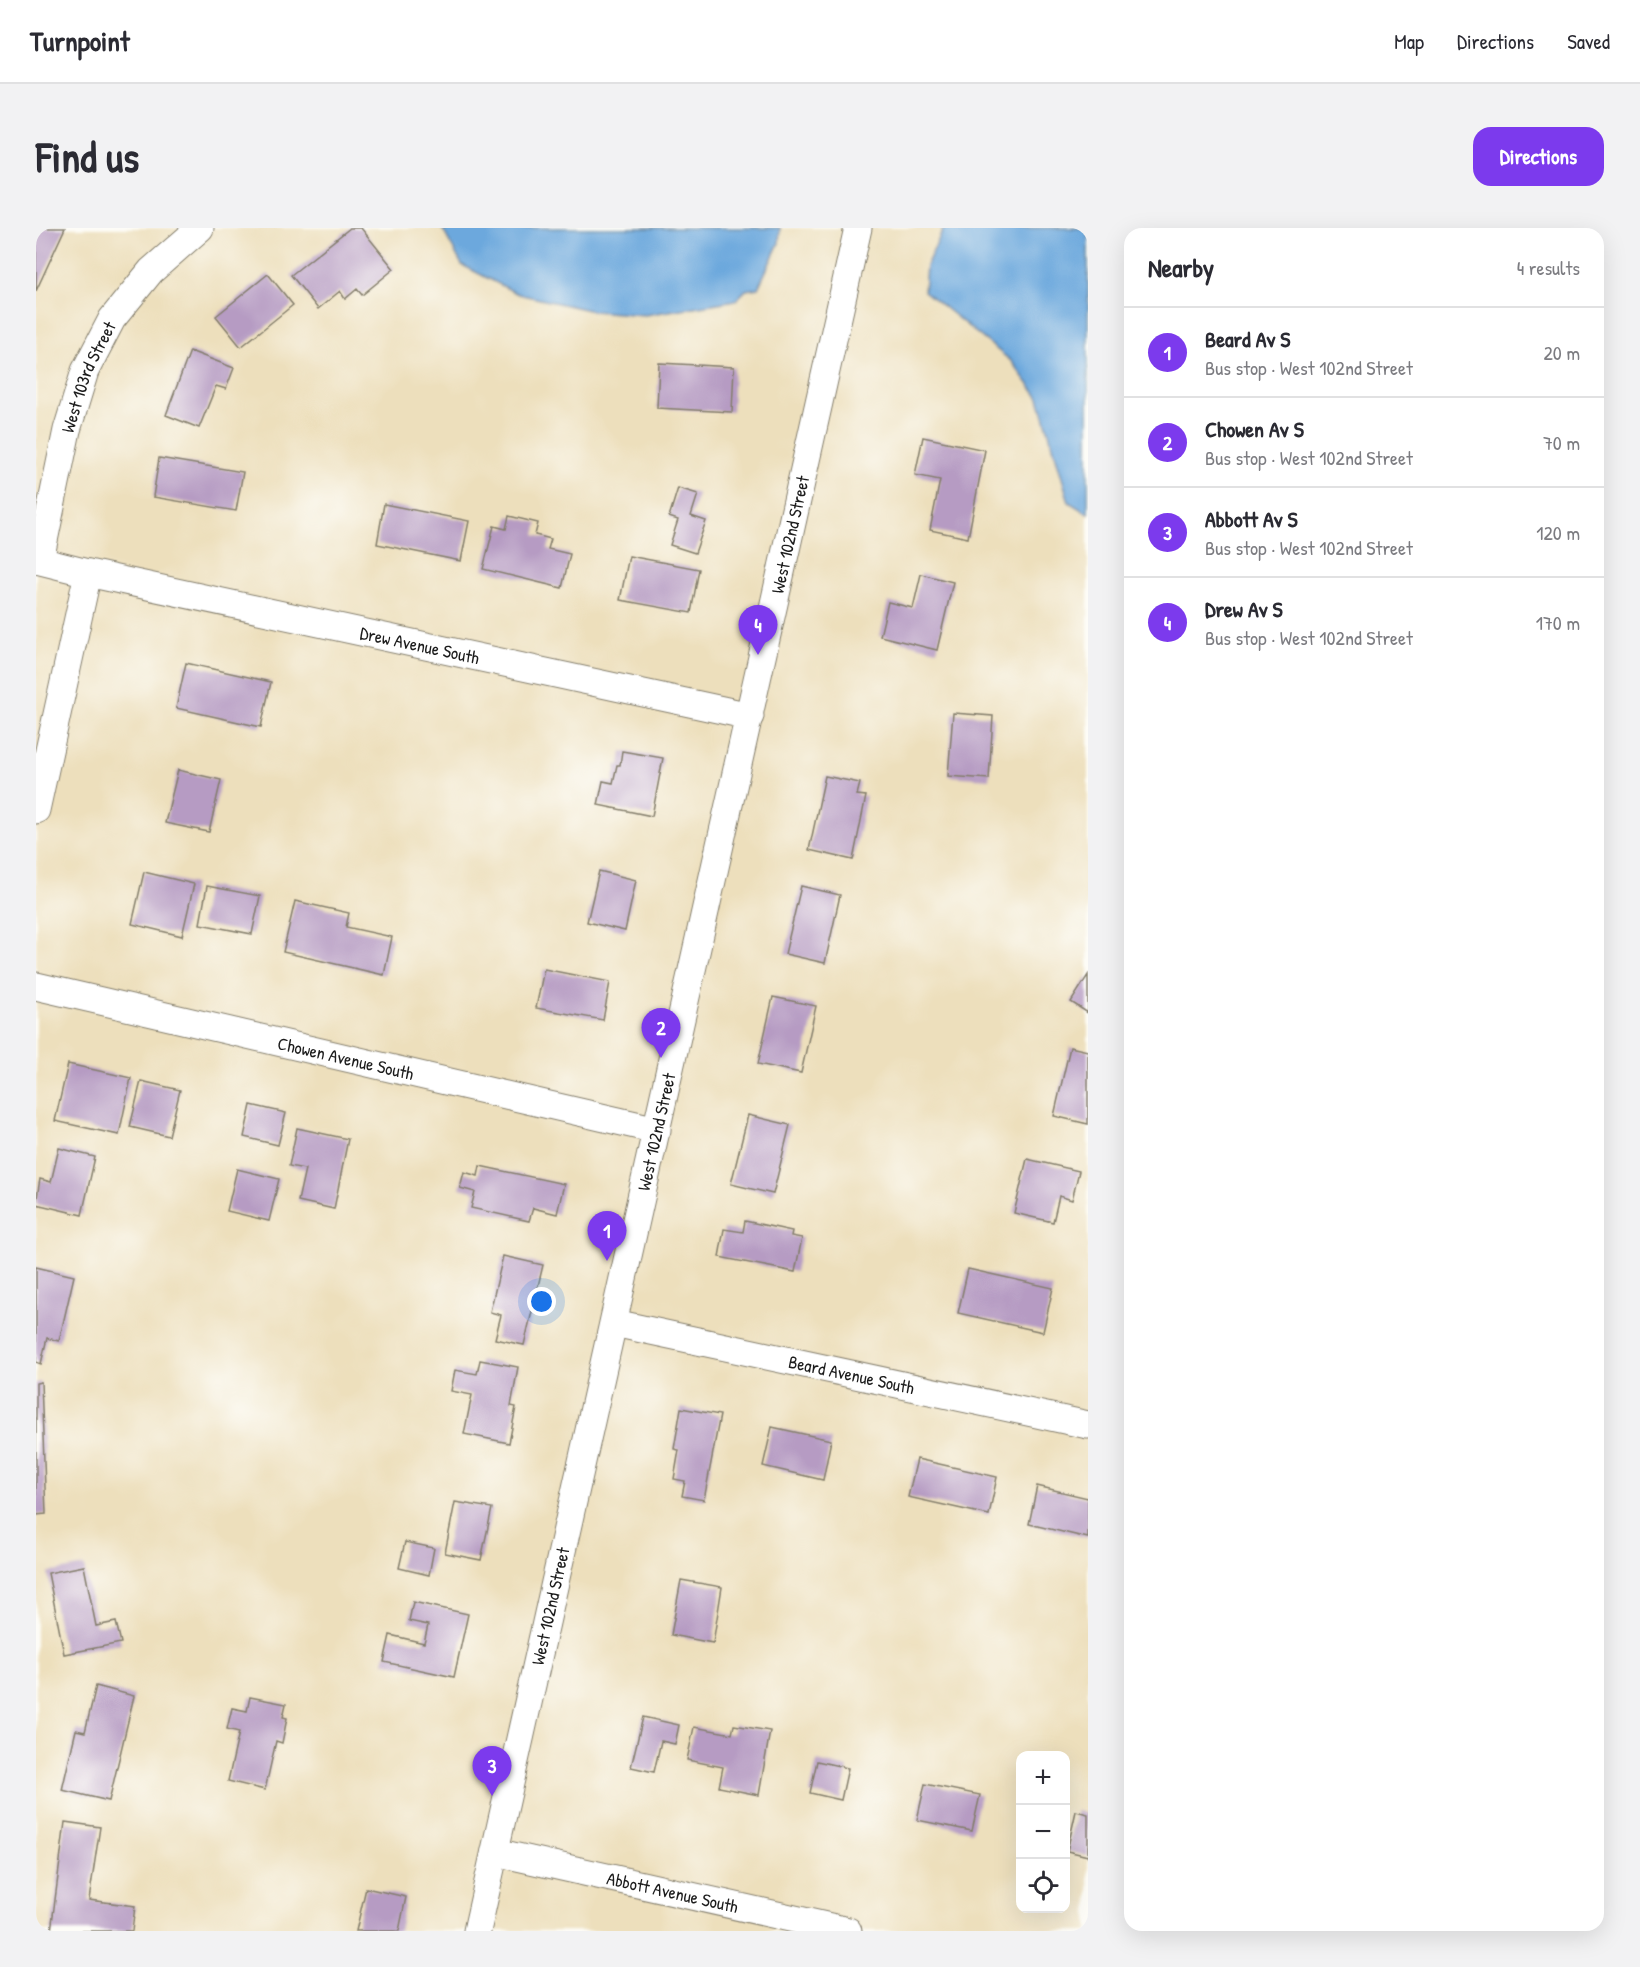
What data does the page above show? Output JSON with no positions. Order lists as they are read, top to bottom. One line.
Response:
{"streets":{"street":["West 103rd Street","West 102nd Street","Drew Avenue South","Chowen Avenue South","Beard Avenue South","Abbott Avenue South"]},"crossings":[["West 103rd Street","Drew Avenue South"],["West 102nd Street","Drew Avenue South"],["West 102nd Street","Chowen Avenue South"],["West 102nd Street","Beard Avenue South"],["West 102nd Street","Abbott Avenue South"]],"page":{"header":"Turnpoint","nav":["Map","Directions","Saved"],"buttons":"Directions","title":"Find us","heading":["Nearby","4 results"],"list":[{"mark":"1","name":"Beard Av S","note":"Bus stop · West 102nd Street","value":"20 m"},{"mark":"2","name":"Chowen Av S","note":"Bus stop · West 102nd Street","value":"70 m"},{"mark":"3","name":"Abbott Av S","note":"Bus stop · West 102nd Street","value":"120 m"},{"mark":"4","name":"Drew Av S","note":"Bus stop · West 102nd Street","value":"170 m"}],"pins":["4","2","1","3"],"map_buttons":["+","−"]}}
